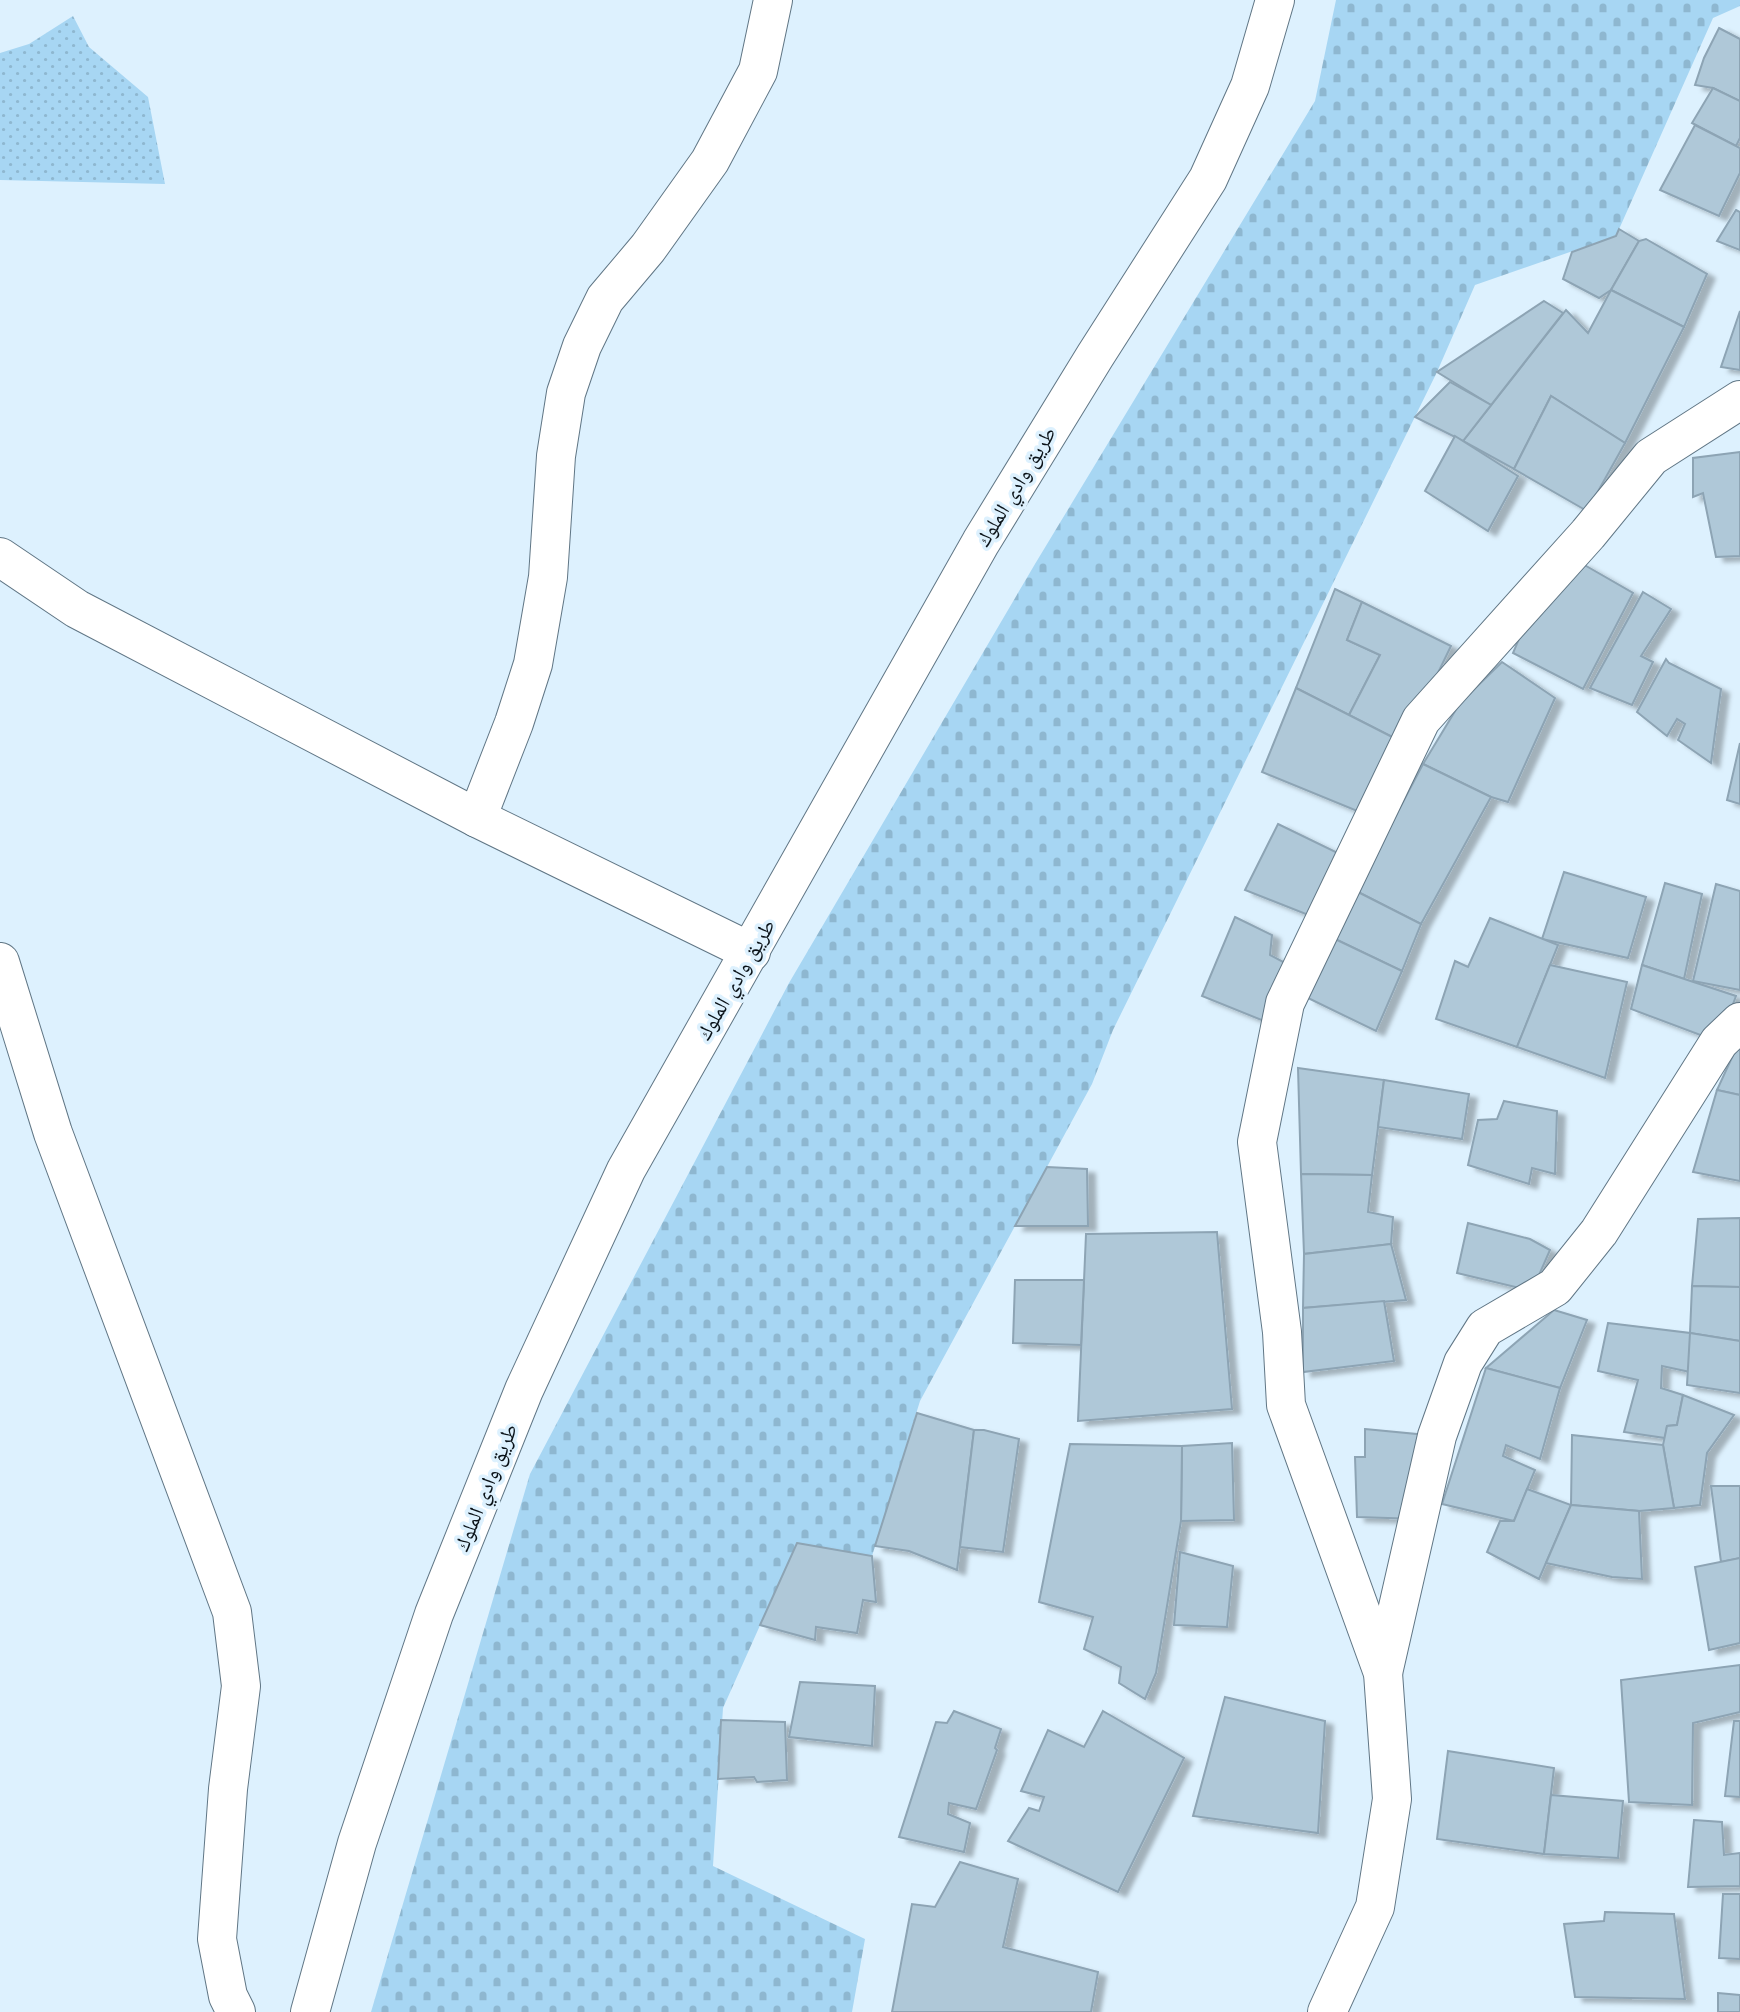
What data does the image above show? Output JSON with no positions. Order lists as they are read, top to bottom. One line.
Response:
{"streets":{"street":["طريق وادي الملوك"]}}
